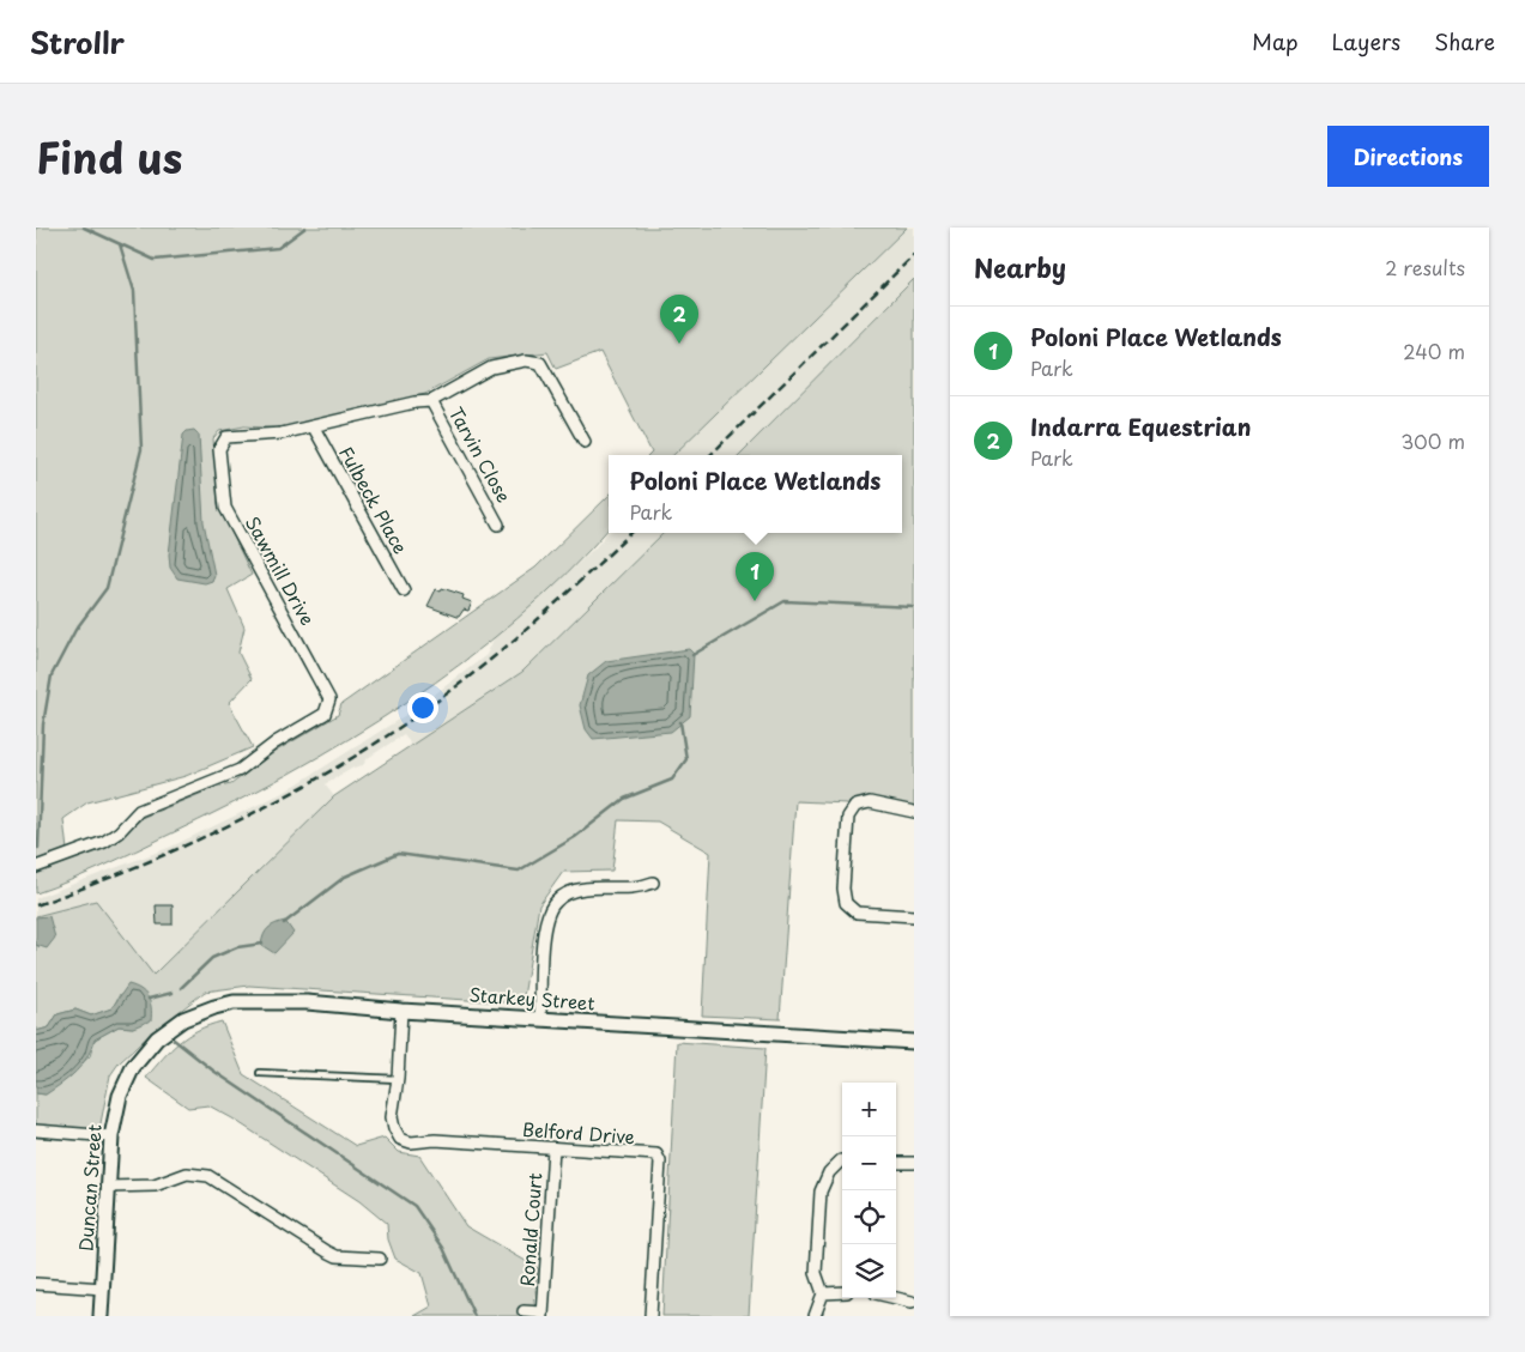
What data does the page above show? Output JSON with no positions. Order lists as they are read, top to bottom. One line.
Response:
{"streets":{"street":["Tarvin Close","Fulbeck Place","Sawmill Drive","Starkey Street","Belford Drive","Duncan Street","Ronald Court"]},"crossings":[["Tarvin Close","Sawmill Drive"],["Fulbeck Place","Sawmill Drive"],["Starkey Street","Belford Drive"],["Starkey Street","Duncan Street"],["Belford Drive","Ronald Court"]],"page":{"header":"Strollr","nav":["Map","Layers","Share"],"title":"Find us","buttons":"Directions","heading":["Nearby","2 results"],"pins":["2","1"],"list":[{"mark":"1","name":"Poloni Place Wetlands","note":"Park","value":"240 m"},{"mark":"2","name":"Indarra Equestrian","note":"Park","value":"300 m"}],"popup":["Poloni Place Wetlands","Park"],"map_buttons":["+","−"]}}
